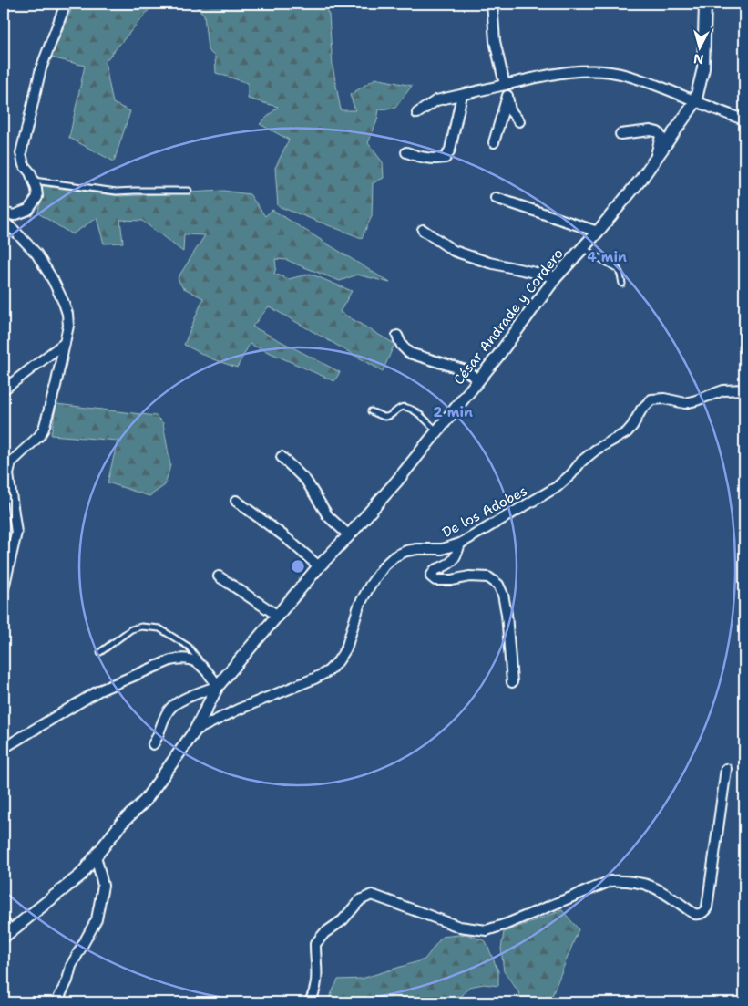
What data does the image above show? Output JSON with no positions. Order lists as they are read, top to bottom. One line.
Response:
{"streets":{"street":["César Andrade y Cordero","De los Adobes"]},"crossings":[["César Andrade y Cordero","De los Adobes"]],"north":"bottom","rings":["4 min","2 min"]}
